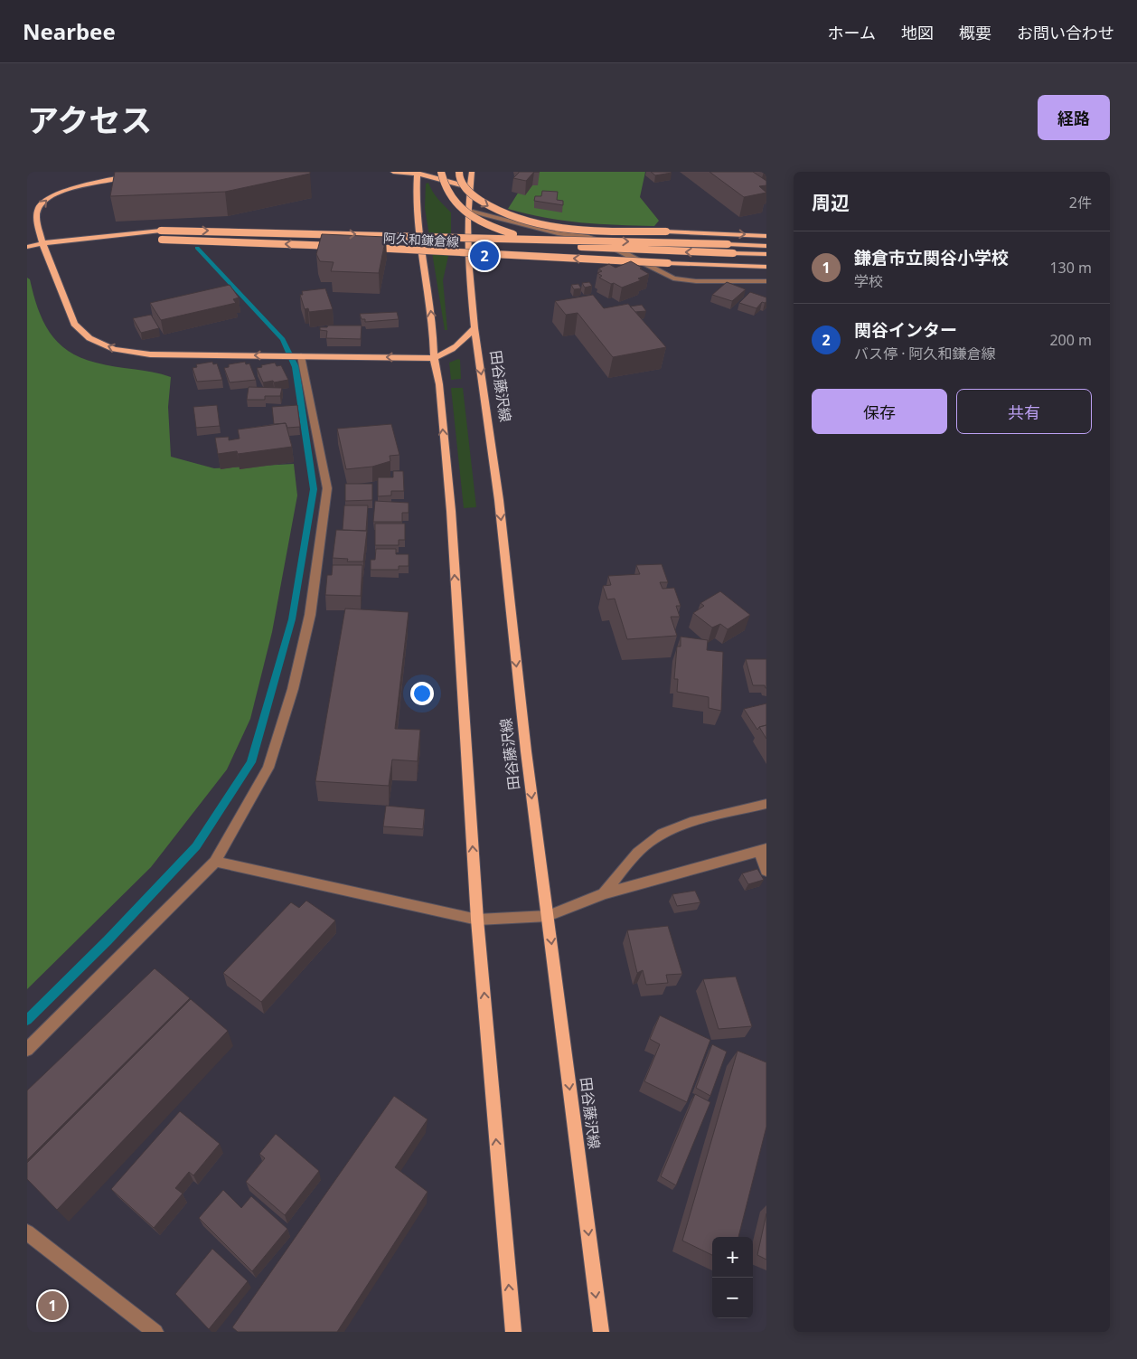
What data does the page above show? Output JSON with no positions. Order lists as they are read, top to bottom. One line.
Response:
{"streets":{"main road":["阿久和鎌倉線","田谷藤沢線"]},"page":{"header":"Nearbee","nav":["ホーム","地図","概要","お問い合わせ"],"title":"アクセス","buttons":["経路",["保存","共有"]],"heading":["周辺","2件"],"list":[{"mark":"1","name":"鎌倉市立関谷小学校","note":"学校","value":"130 m"},{"mark":"2","name":"関谷インター","note":"バス停 · 阿久和鎌倉線","value":"200 m"}],"pins":["2","1"],"map_buttons":["+","−"]}}
